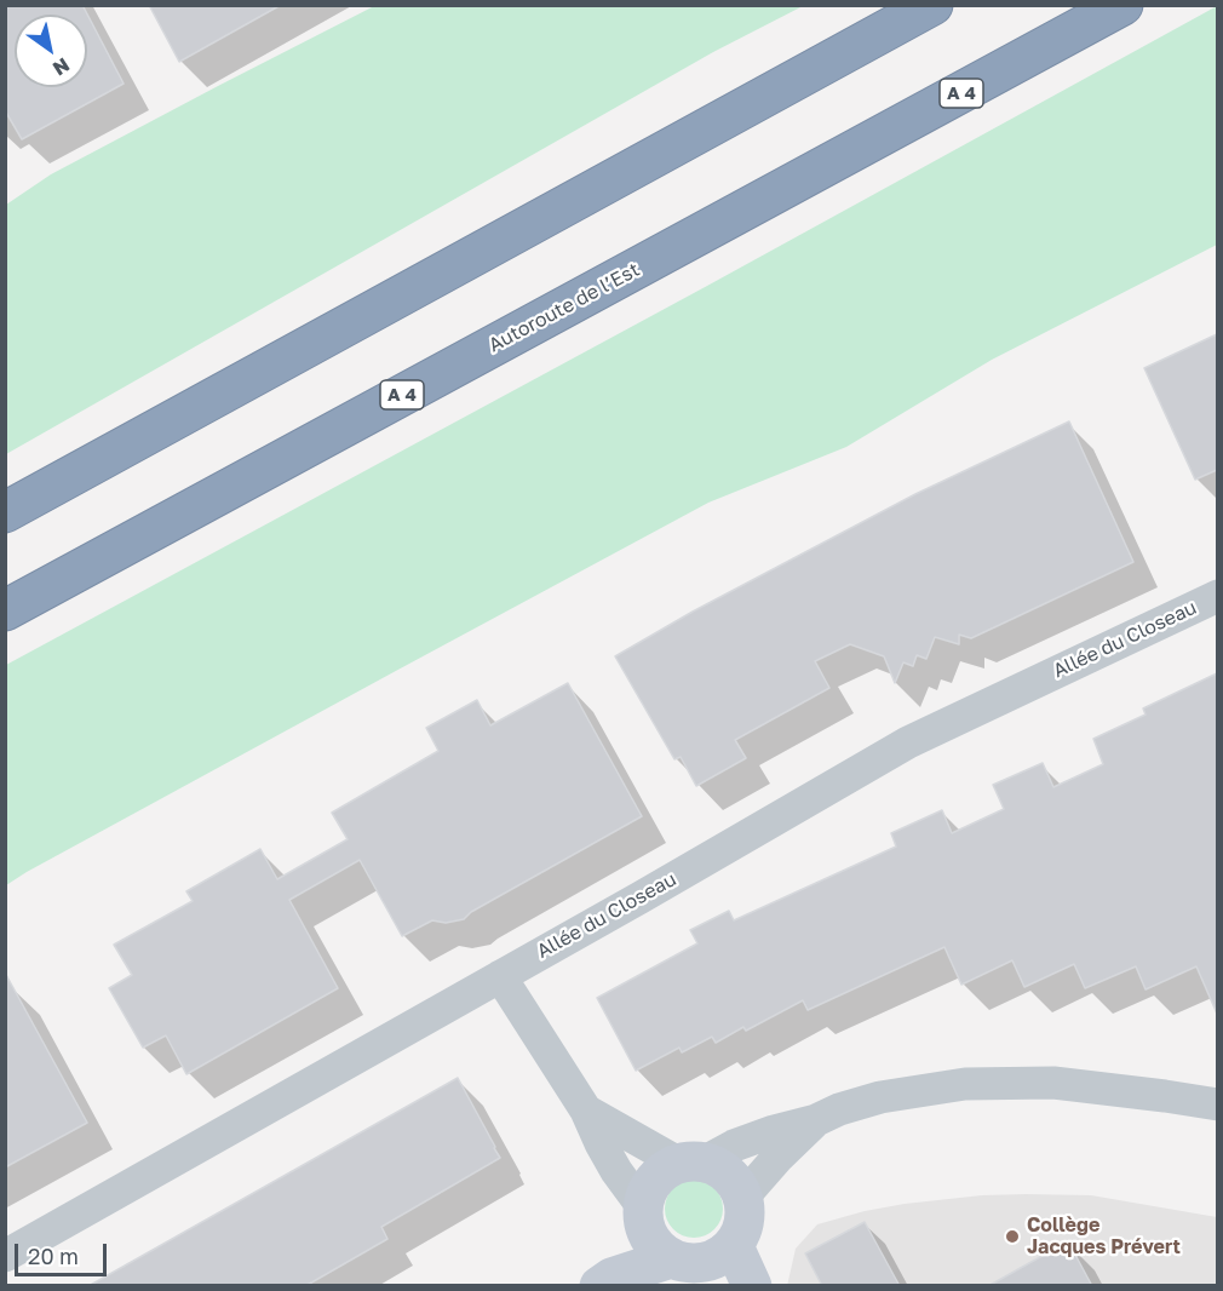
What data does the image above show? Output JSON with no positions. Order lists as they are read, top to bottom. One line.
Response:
{"streets":{"highway":["A 4","Autoroute de l’Est"],"street":["Allée du Closeau"]},"places":["Collège Jacques Prévert"],"scale_bar":"20 m","north":"bottom right"}
